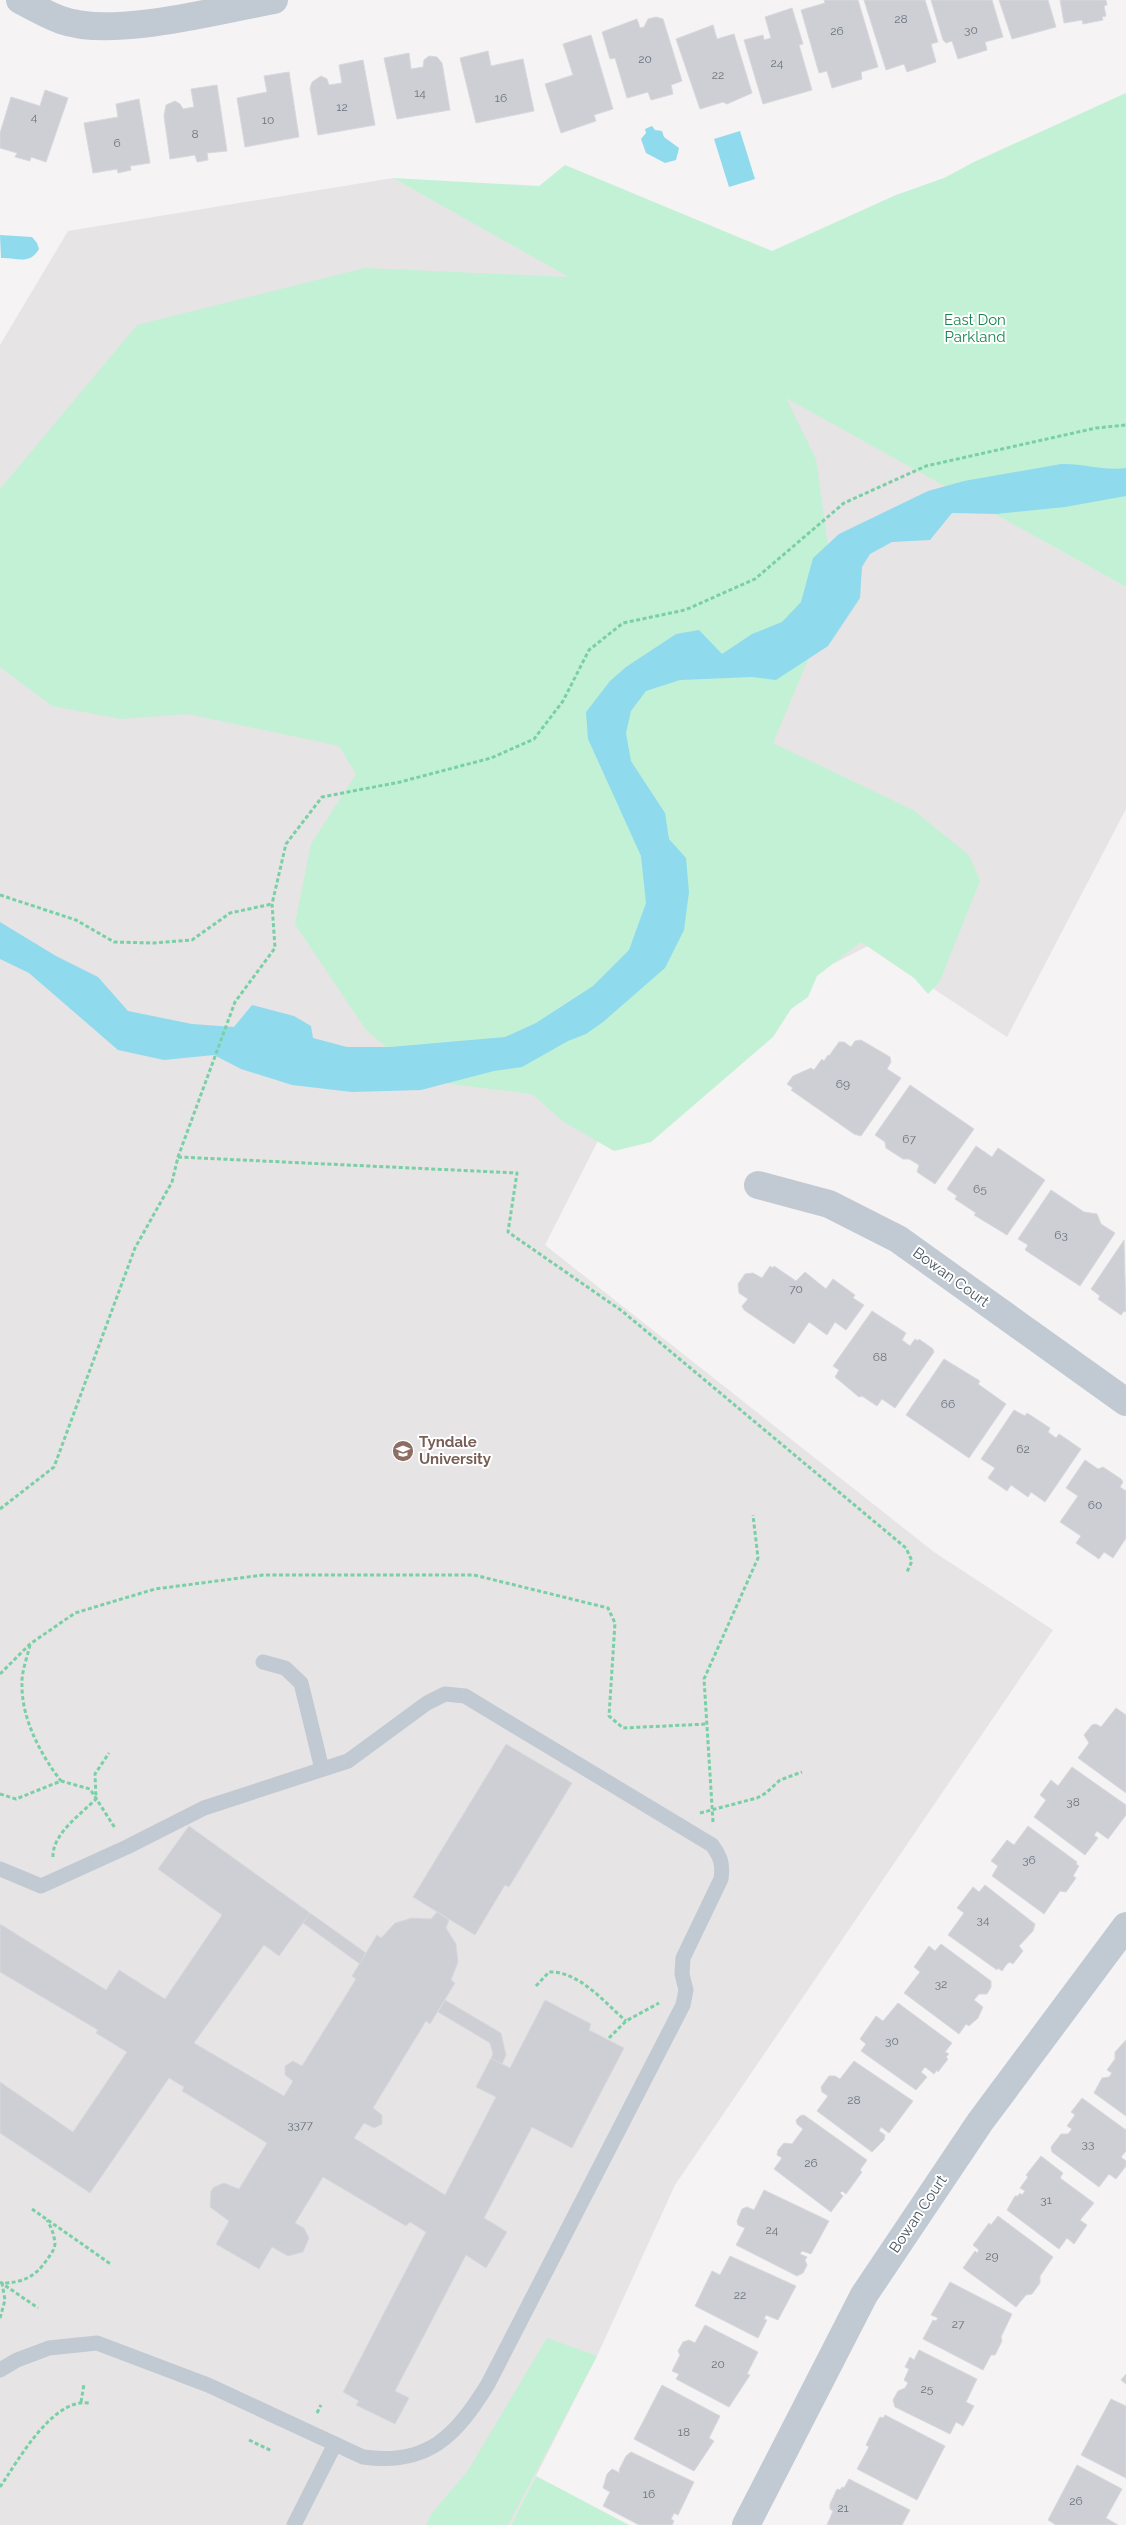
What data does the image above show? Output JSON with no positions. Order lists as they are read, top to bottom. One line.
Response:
{"streets":{"street":["Bowan Court"]},"parks":["East Don Parkland"],"places":{"school or university":["Tyndale University"]},"house_numbers":["28","30","26","20","24","22","14","16","12","4","10","8","6","69","67","65","63","70","68","66","62","60","38","36","34","32","30","28","3377","33","26","31","24","29","22","27","20","25","18","16","26","21"]}
